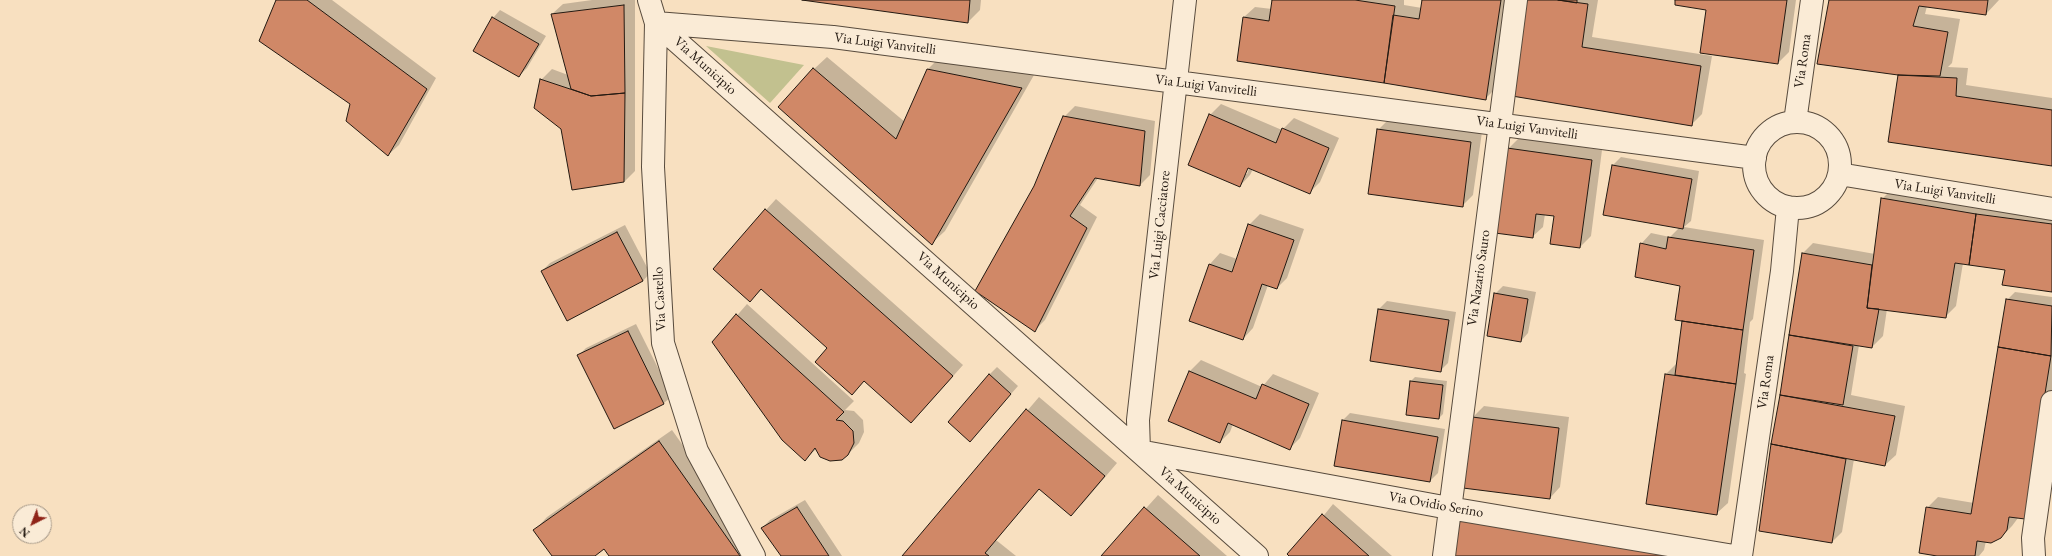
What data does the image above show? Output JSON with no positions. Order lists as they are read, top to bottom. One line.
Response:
{"streets":{"street":["Via Luigi Vanvitelli","Via Roma","Via Municipio","Via Luigi Cacciatore","Via Nazario Sauro","Via Castello","Via Ovidio Serino"]},"crossings":[["Via Luigi Vanvitelli","Via Roma"],["Via Luigi Vanvitelli","Via Municipio"],["Via Luigi Vanvitelli","Via Luigi Cacciatore"],["Via Luigi Vanvitelli","Via Nazario Sauro"],["Via Luigi Vanvitelli","Via Castello"],["Via Municipio","Via Luigi Cacciatore"],["Via Municipio","Via Castello"],["Via Municipio","Via Ovidio Serino"],["Via Luigi Cacciatore","Via Ovidio Serino"],["Via Nazario Sauro","Via Ovidio Serino"]],"north":"bottom left"}
